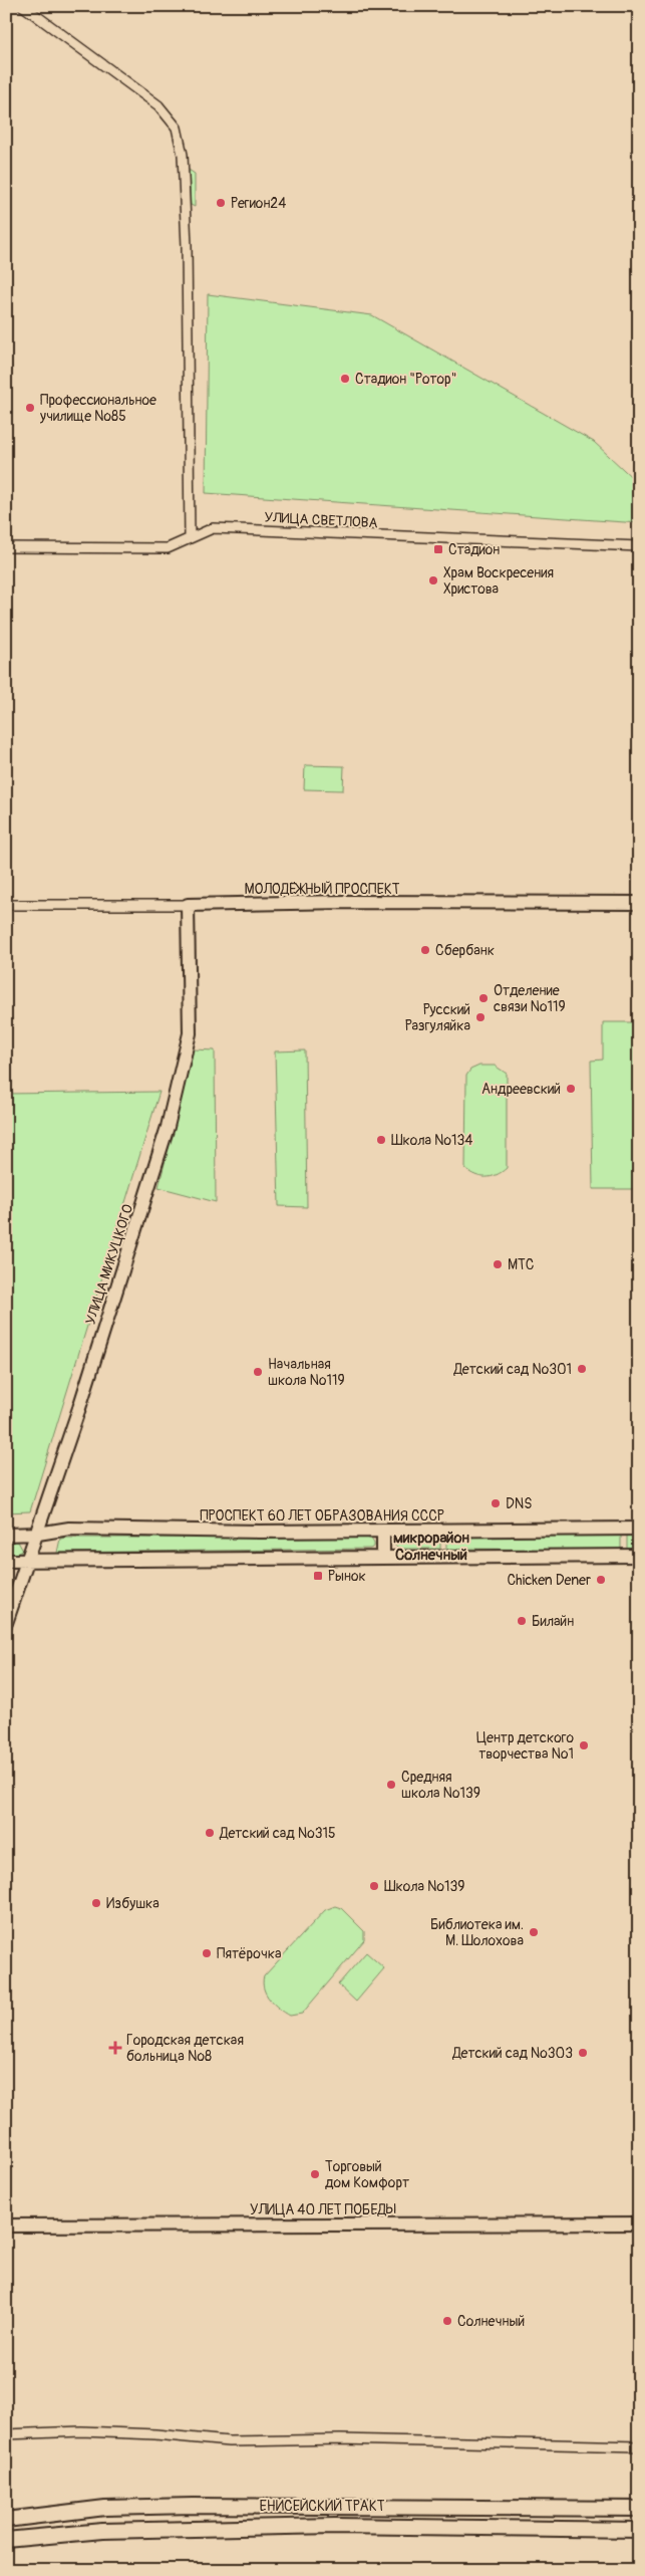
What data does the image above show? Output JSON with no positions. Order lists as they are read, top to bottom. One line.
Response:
{"streets":{"main road":["ЕНИСЕЙСКИЙ ТРАКТ"],"street":["УЛИЦА СВЕТЛОВА","МОЛОДЁЖНЫЙ ПРОСПЕКТ","УЛИЦА МИКУЦКОГО","ПРОСПЕКТ 60 ЛЕТ ОБРАЗОВАНИЯ СССР","УЛИЦА 40 ЛЕТ ПОБЕДЫ"]},"crossings":[["МОЛОДЁЖНЫЙ ПРОСПЕКТ","УЛИЦА МИКУЦКОГО"],["УЛИЦА МИКУЦКОГО","ПРОСПЕКТ 60 ЛЕТ ОБРАЗОВАНИЯ СССР"]],"districts":["микрорайон Солнечный"],"places":{"other":["Регион24","Стадион \"Ротор\"","Профессиональное училище №85","Храм Воскресения Христова","Сбербанк","Отделение связи №119","Русский Разгуляйка","Андреевский","Школа №134","МТС","Детский сад №301","Начальная школа №119","DNS","Chicken Dener","Билайн","Центр детского творчества №1","Средняя школа №139","Детский сад №315","Школа №139","Избушка","Библиотека им. М. Шолохова","Пятёрочка","Детский сад №303","Торговый дом Комфорт","Солнечный"],"transit":["Стадион","Рынок"],"health":["Городская детская больница №8"]}}
